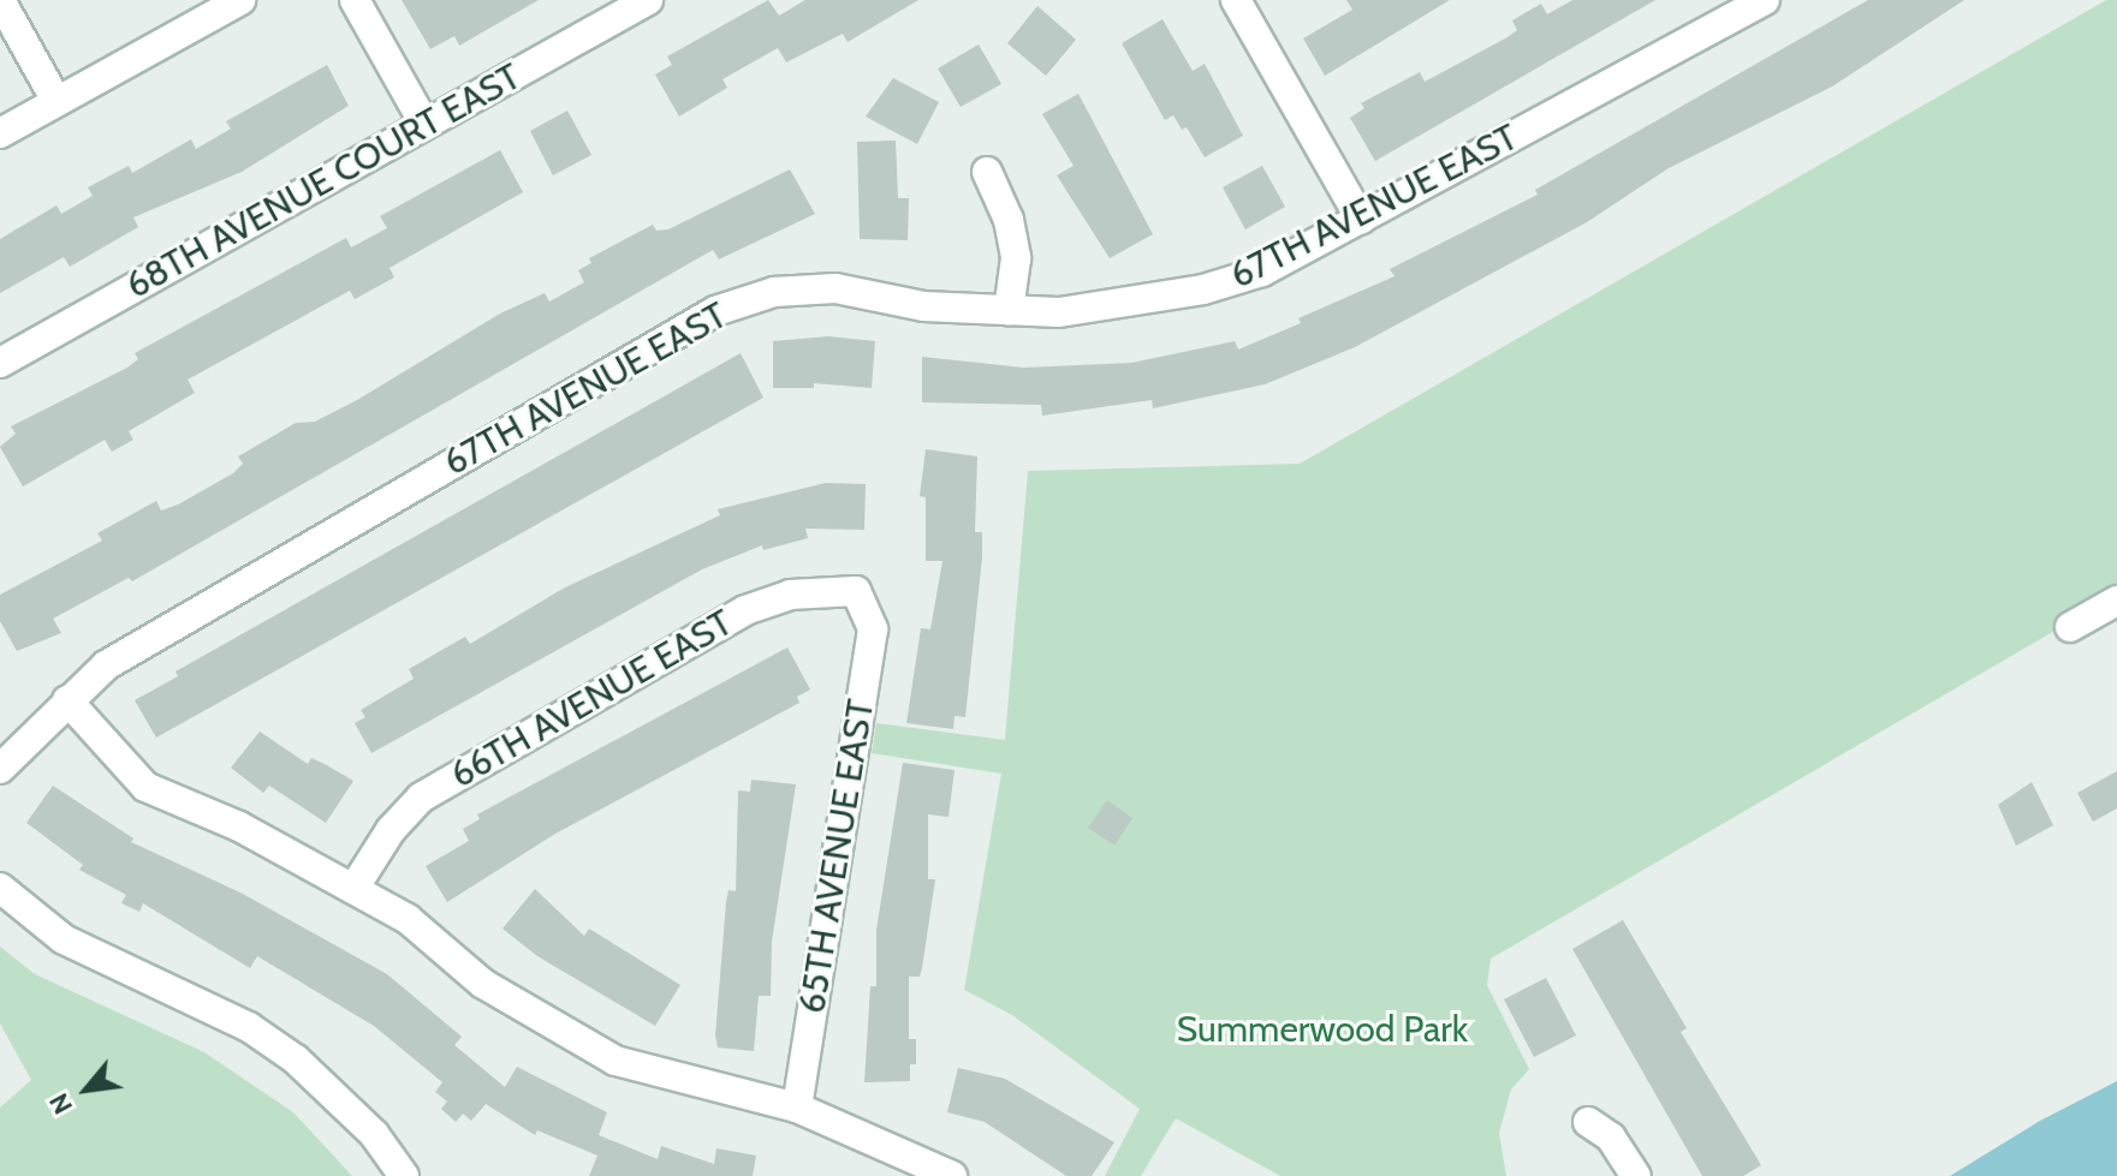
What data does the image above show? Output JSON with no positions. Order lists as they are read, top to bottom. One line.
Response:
{"streets":{"street":["68TH AVENUE COURT EAST","67TH AVENUE EAST","66TH AVENUE EAST","65TH AVENUE EAST"]},"crossings":[["66TH AVENUE EAST","65TH AVENUE EAST"]],"parks":["Summerwood Park"],"north":"bottom left"}
